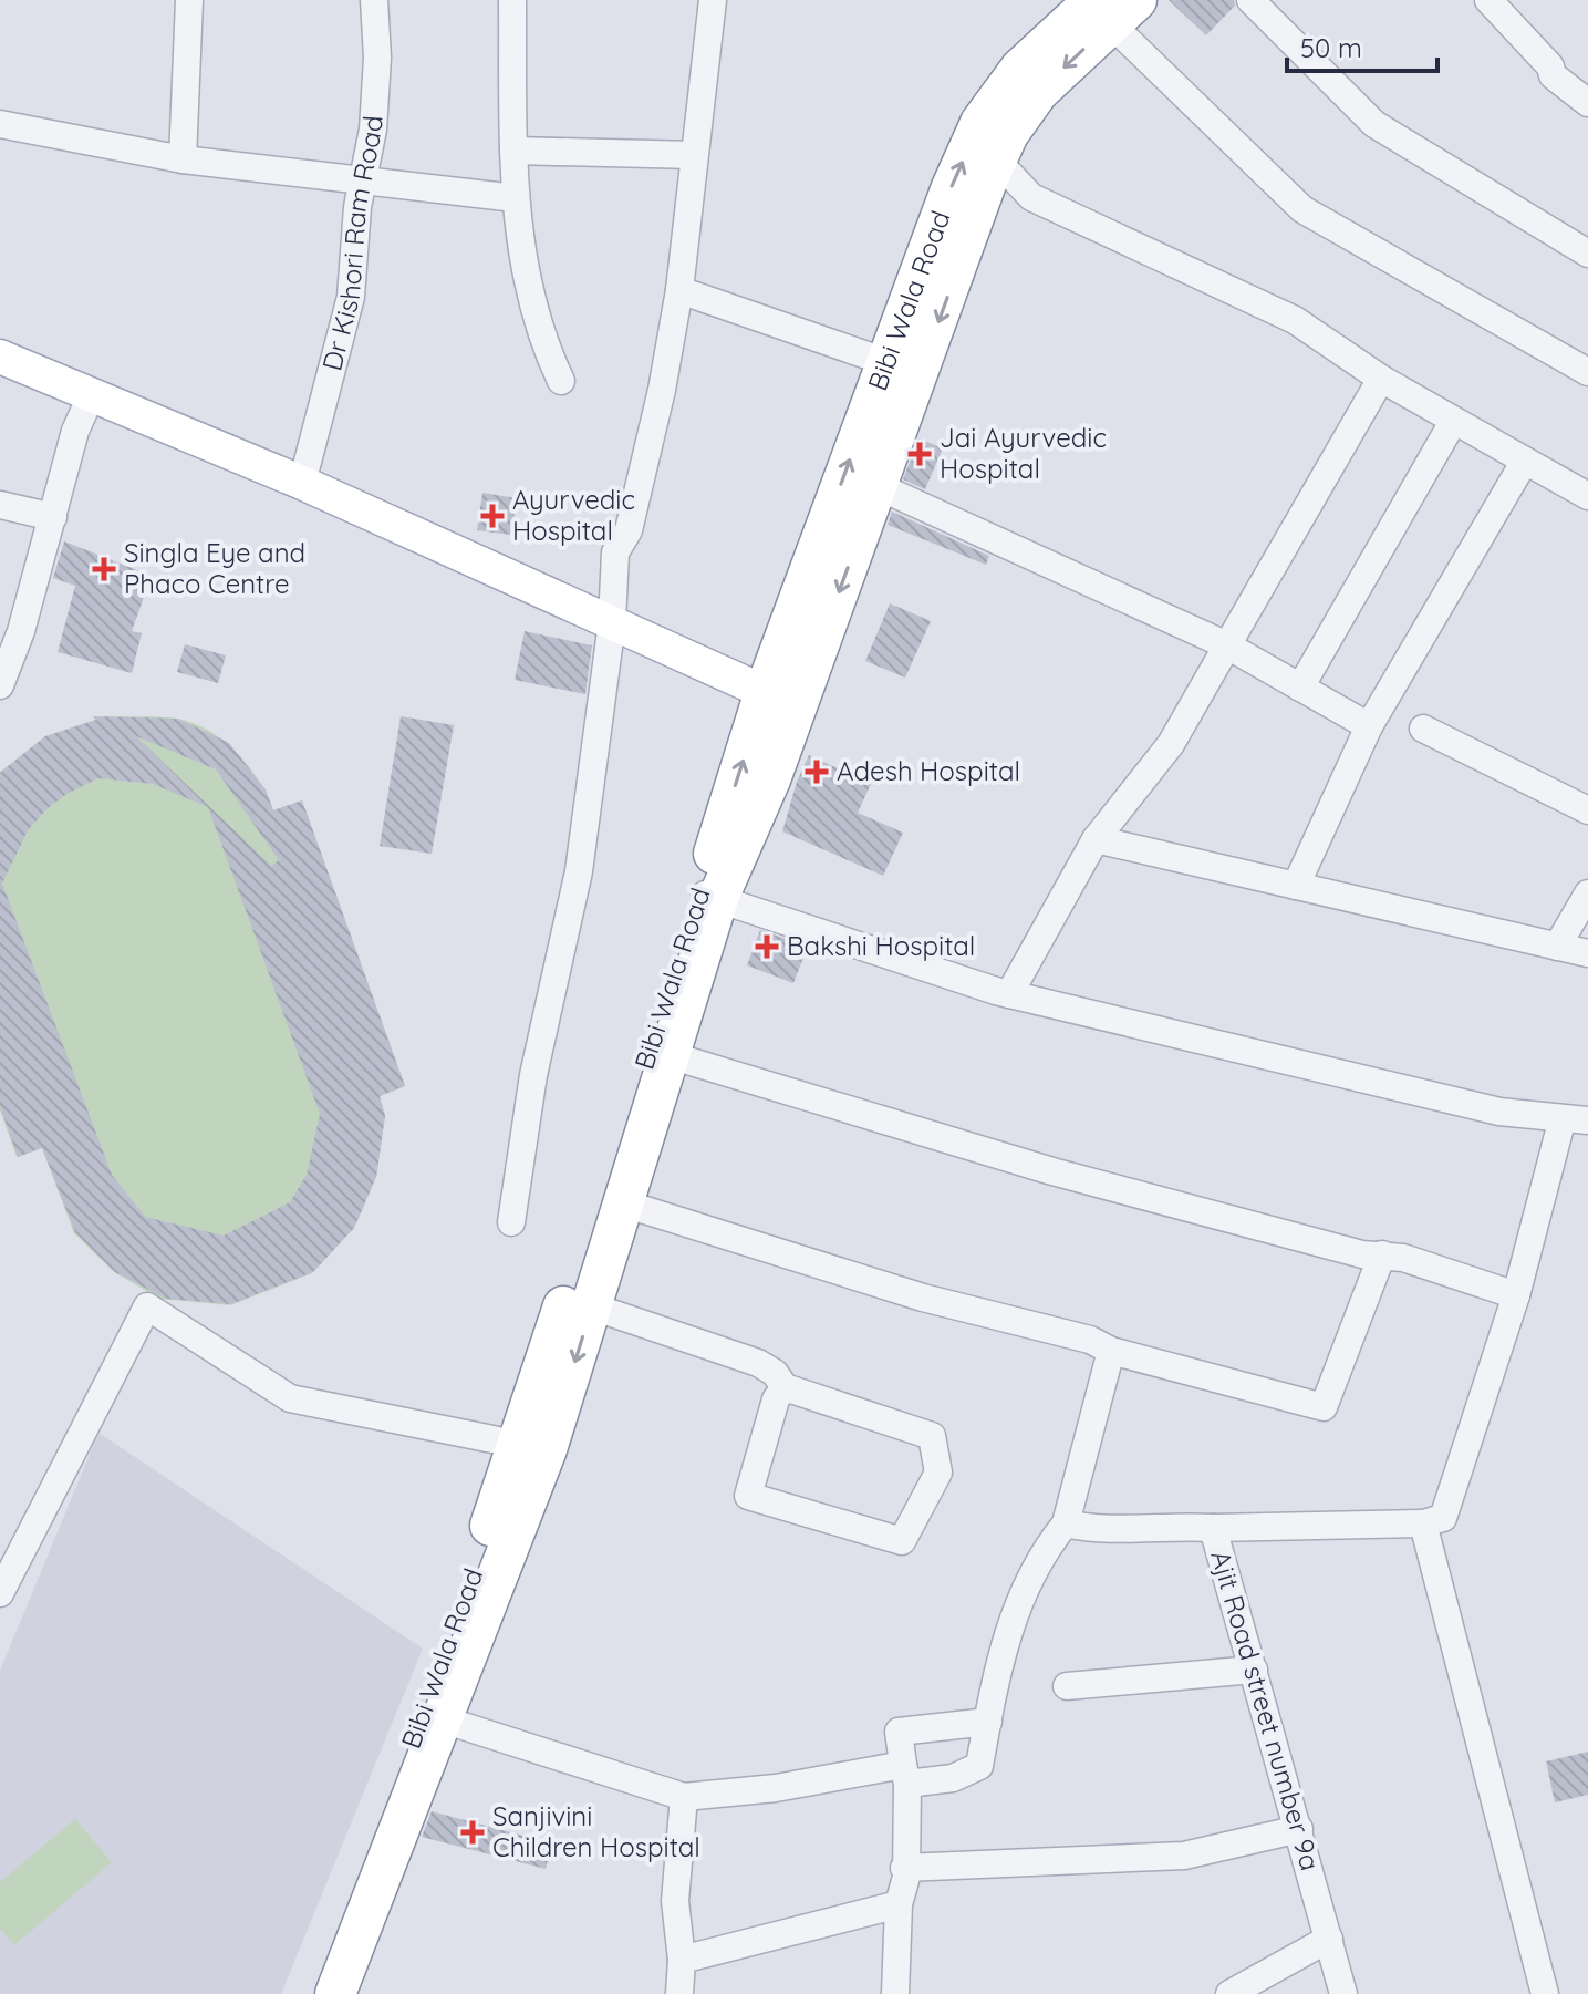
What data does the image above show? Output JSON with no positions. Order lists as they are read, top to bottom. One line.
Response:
{"streets":{"highway":["Bibi Wala Road"],"street":["Dr Kishori Ram Road","Ajit Road street number 9a"]},"places":{"health":["Jai Ayurvedic Hospital","Ayurvedic Hospital","Singla Eye and Phaco Centre","Adesh Hospital","Bakshi Hospital","Sanjivini Children Hospital"]},"scale_bar":"50 m"}
